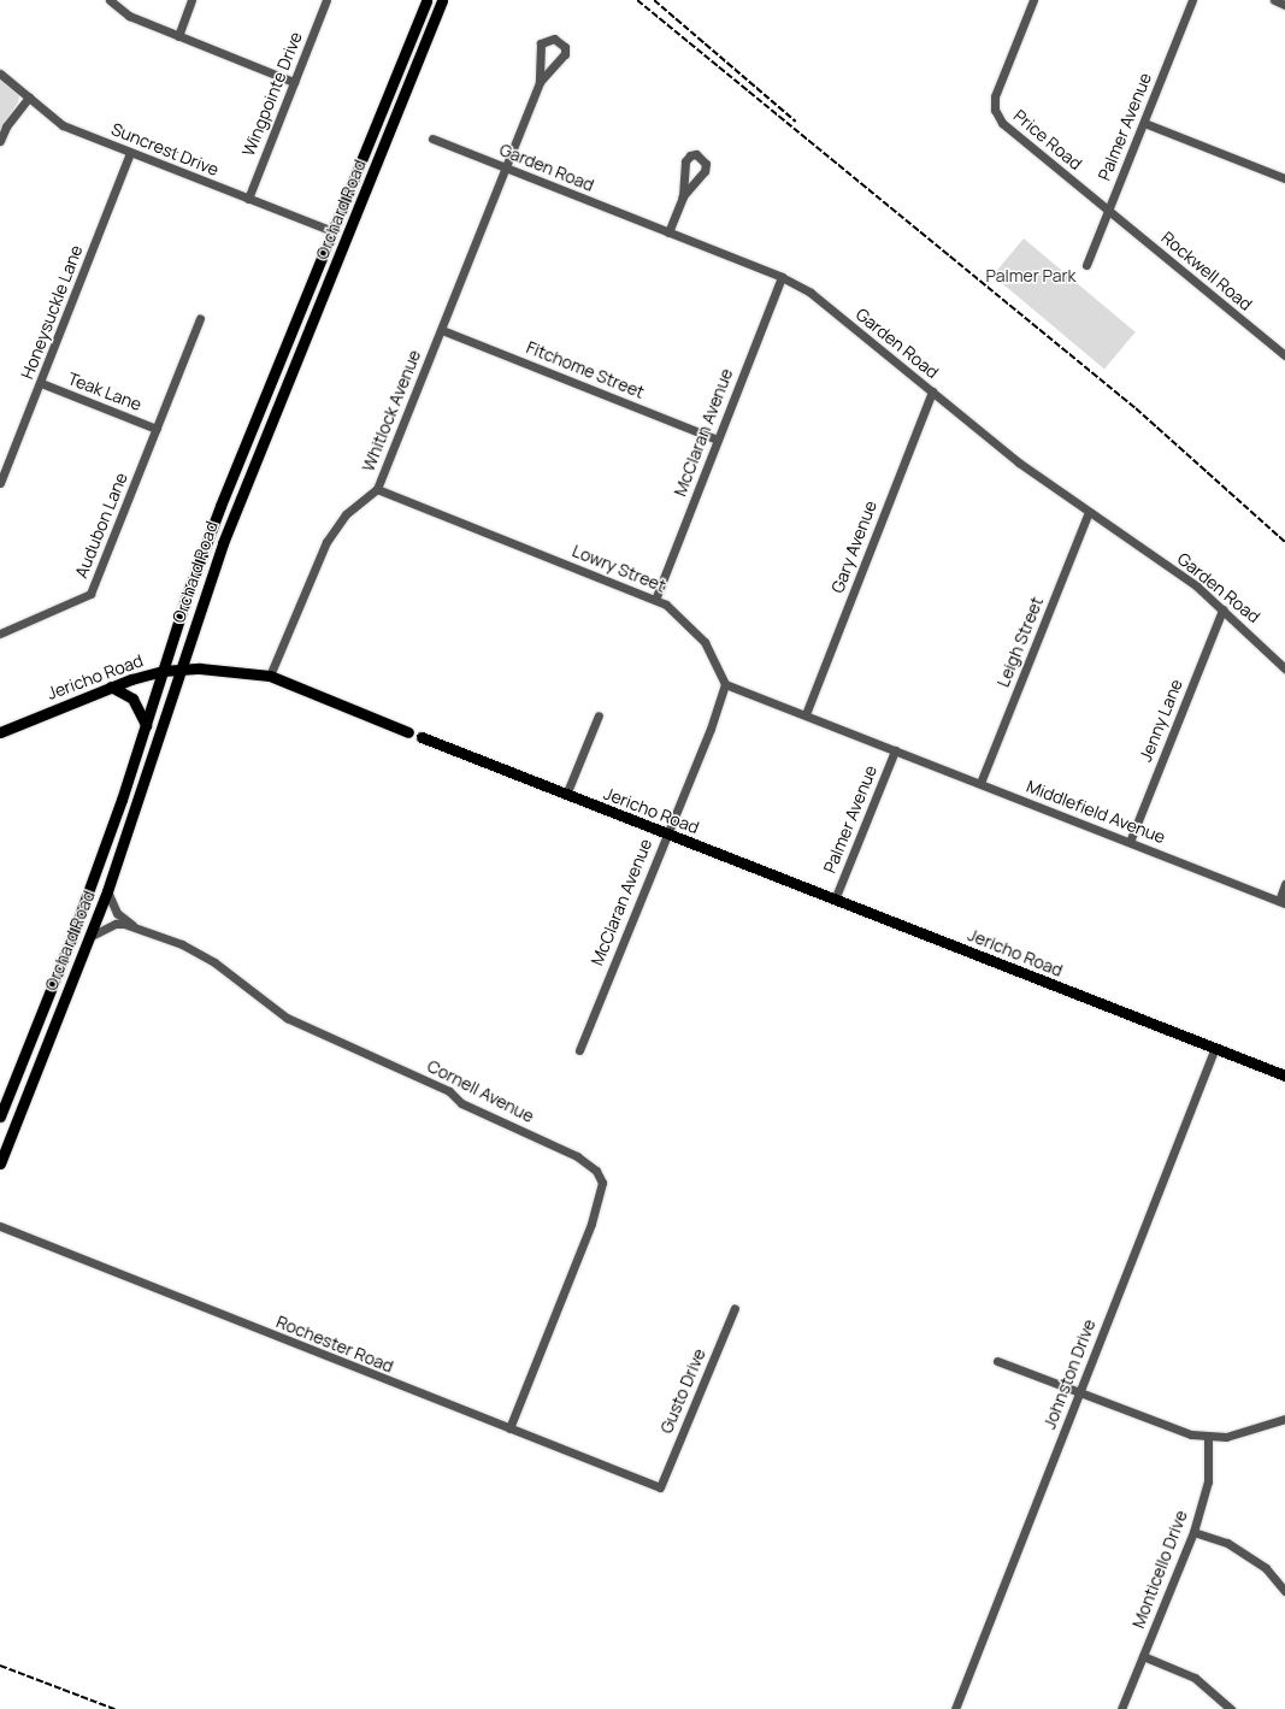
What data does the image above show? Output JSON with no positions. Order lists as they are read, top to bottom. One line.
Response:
{"streets":{"main road":["Orchard Road","Jericho Road"],"street":["Wingpointe Drive","Palmer Avenue","Price Road","Suncrest Drive","Garden Road","Rockwell Road","Honeysuckle Lane","Fitchome Street","Teak Lane","Whitlock Avenue","McClaran Avenue","Audubon Lane","Gary Avenue","Lowry Street","Leigh Street","Jenny Lane","Middlefield Avenue","Cornell Avenue","Rochester Road","Johnston Drive","Gusto Drive","Monticello Drive"]},"crossings":[["Wingpointe Drive","Suncrest Drive"],["Palmer Avenue","Price Road"],["Palmer Avenue","Rockwell Road"],["Palmer Avenue","Jericho Road"],["Palmer Avenue","Middlefield Avenue"],["Price Road","Rockwell Road"],["Suncrest Drive","Orchard Road"],["Suncrest Drive","Honeysuckle Lane"],["Garden Road","Whitlock Avenue"],["Garden Road","McClaran Avenue"],["Garden Road","Gary Avenue"],["Garden Road","Leigh Street"],["Garden Road","Jenny Lane"],["Orchard Road","Jericho Road"],["Orchard Road","Cornell Avenue"],["Honeysuckle Lane","Teak Lane"],["Fitchome Street","Whitlock Avenue"],["Fitchome Street","McClaran Avenue"],["Teak Lane","Audubon Lane"],["Whitlock Avenue","Lowry Street"],["Whitlock Avenue","Jericho Road"],["McClaran Avenue","Lowry Street"],["McClaran Avenue","Jericho Road"],["Leigh Street","Middlefield Avenue"],["Jericho Road","Johnston Drive"],["Jenny Lane","Middlefield Avenue"],["Cornell Avenue","Rochester Road"],["Rochester Road","Gusto Drive"]],"parks":["Palmer Park"]}
